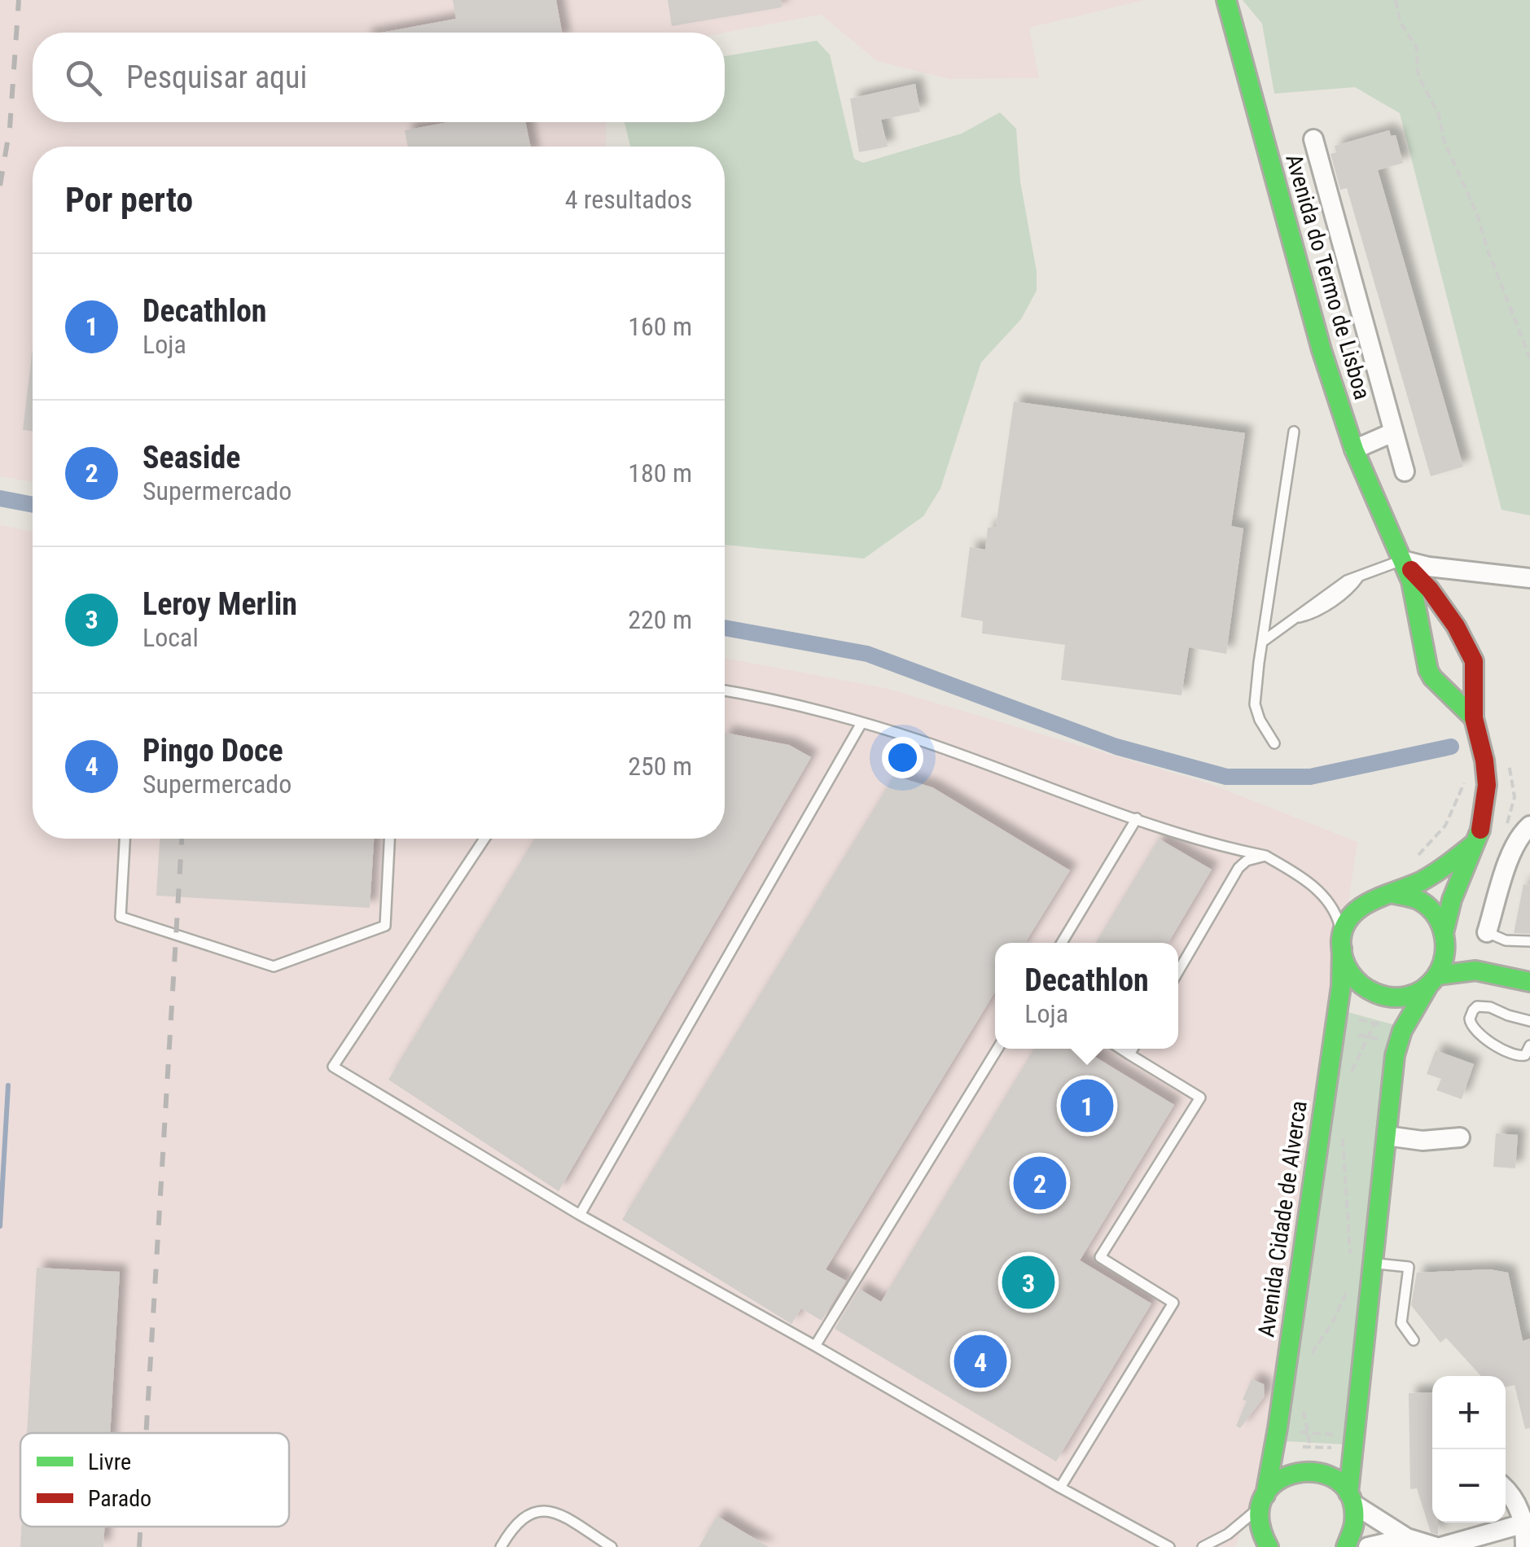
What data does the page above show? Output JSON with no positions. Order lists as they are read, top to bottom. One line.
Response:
{"streets":{"main road":["Avenida do Termo de Lisboa","Avenida Cidade de Alverca"]},"crossings":[["Avenida do Termo de Lisboa","Avenida Cidade de Alverca"]],"legend":["Livre","Parado"],"page":{"search":"Pesquisar aqui","heading":["Por perto","4 resultados"],"list":[{"mark":"1","name":"Decathlon","note":"Loja","value":"160 m"},{"mark":"2","name":"Seaside","note":"Supermercado","value":"180 m"},{"mark":"3","name":"Leroy Merlin","note":"Local","value":"220 m"},{"mark":"4","name":"Pingo Doce","note":"Supermercado","value":"250 m"}],"popup":["Decathlon","Loja"],"pins":["1","2","3","4"],"map_buttons":["+","−"]}}
